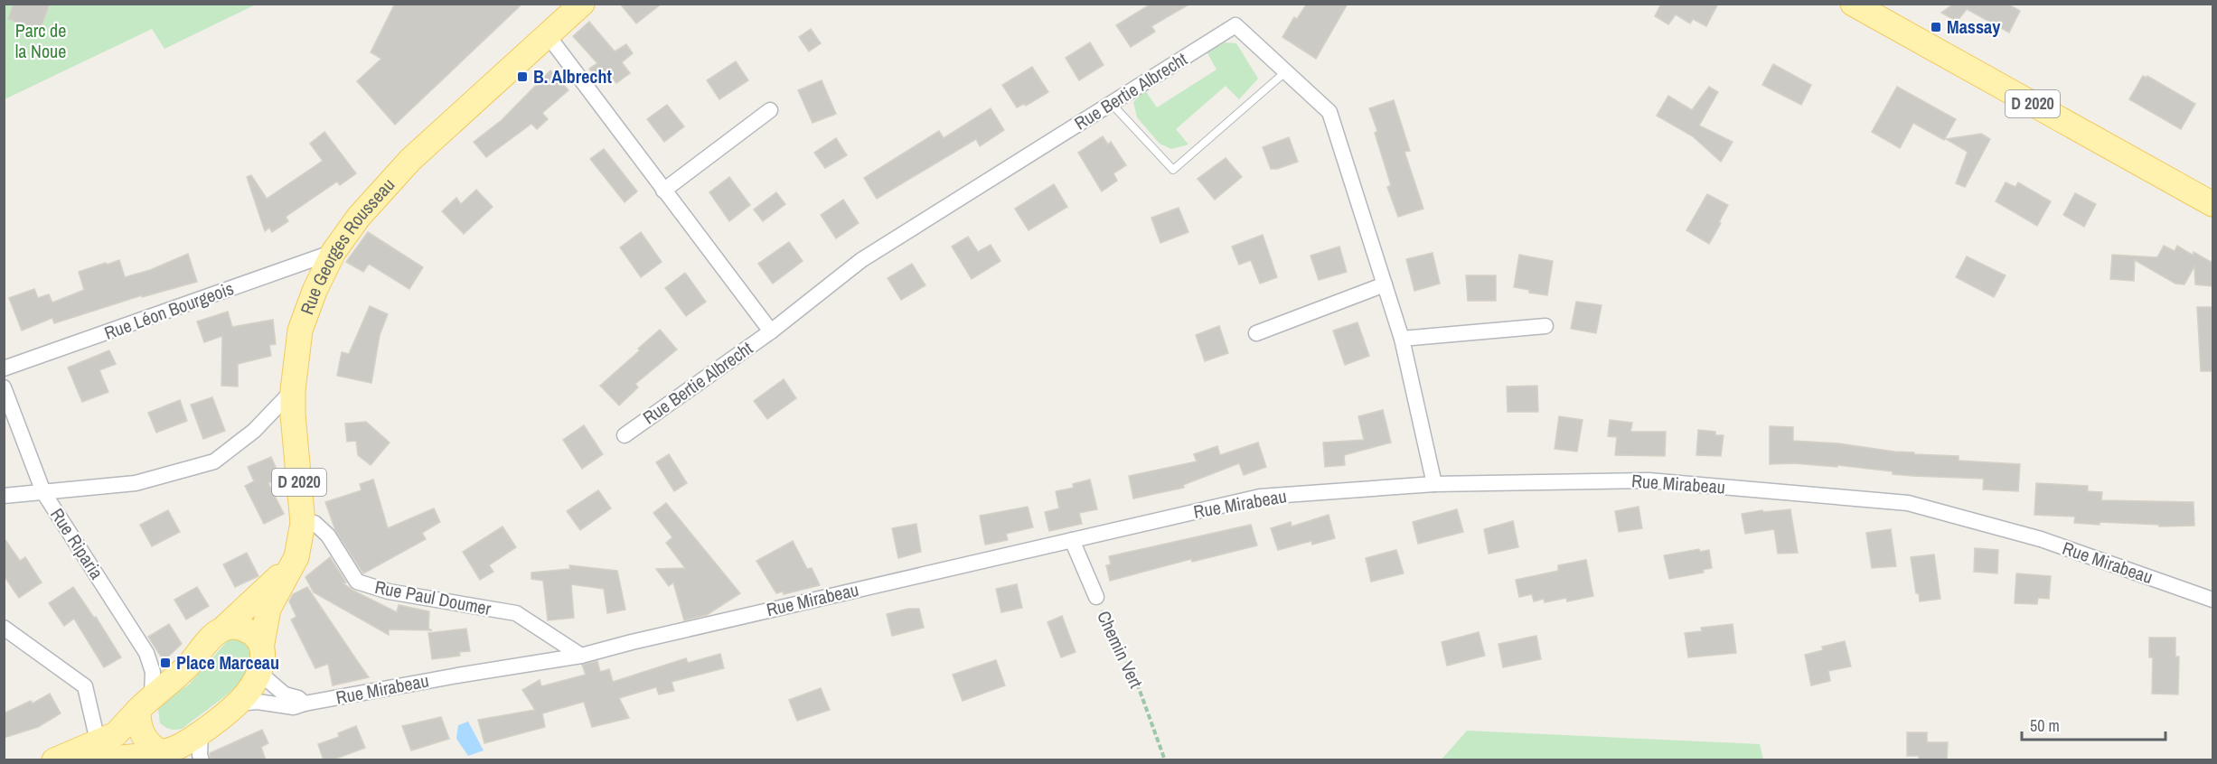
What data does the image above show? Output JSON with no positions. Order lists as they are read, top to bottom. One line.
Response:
{"streets":{"main road":["D 2020","Rue Georges Rousseau"],"street":["Rue Bertie Albrecht","Rue Léon Bourgeois","Rue Mirabeau","Rue Riparia","Rue Paul Doumer","Chemin Vert"]},"crossings":[["Rue Bertie Albrecht","Rue Georges Rousseau"],["Rue Bertie Albrecht","Rue Mirabeau"],["D 2020","Rue Georges Rousseau"],["Rue Georges Rousseau","Rue Léon Bourgeois"],["Rue Georges Rousseau","Rue Paul Doumer"],["Rue Mirabeau","Rue Paul Doumer"],["Rue Mirabeau","Chemin Vert"]],"parks":["Parc de la Noue"],"places":{"transit":["Massay","B. Albrecht","Place Marceau"]},"scale_bar":"50 m"}
